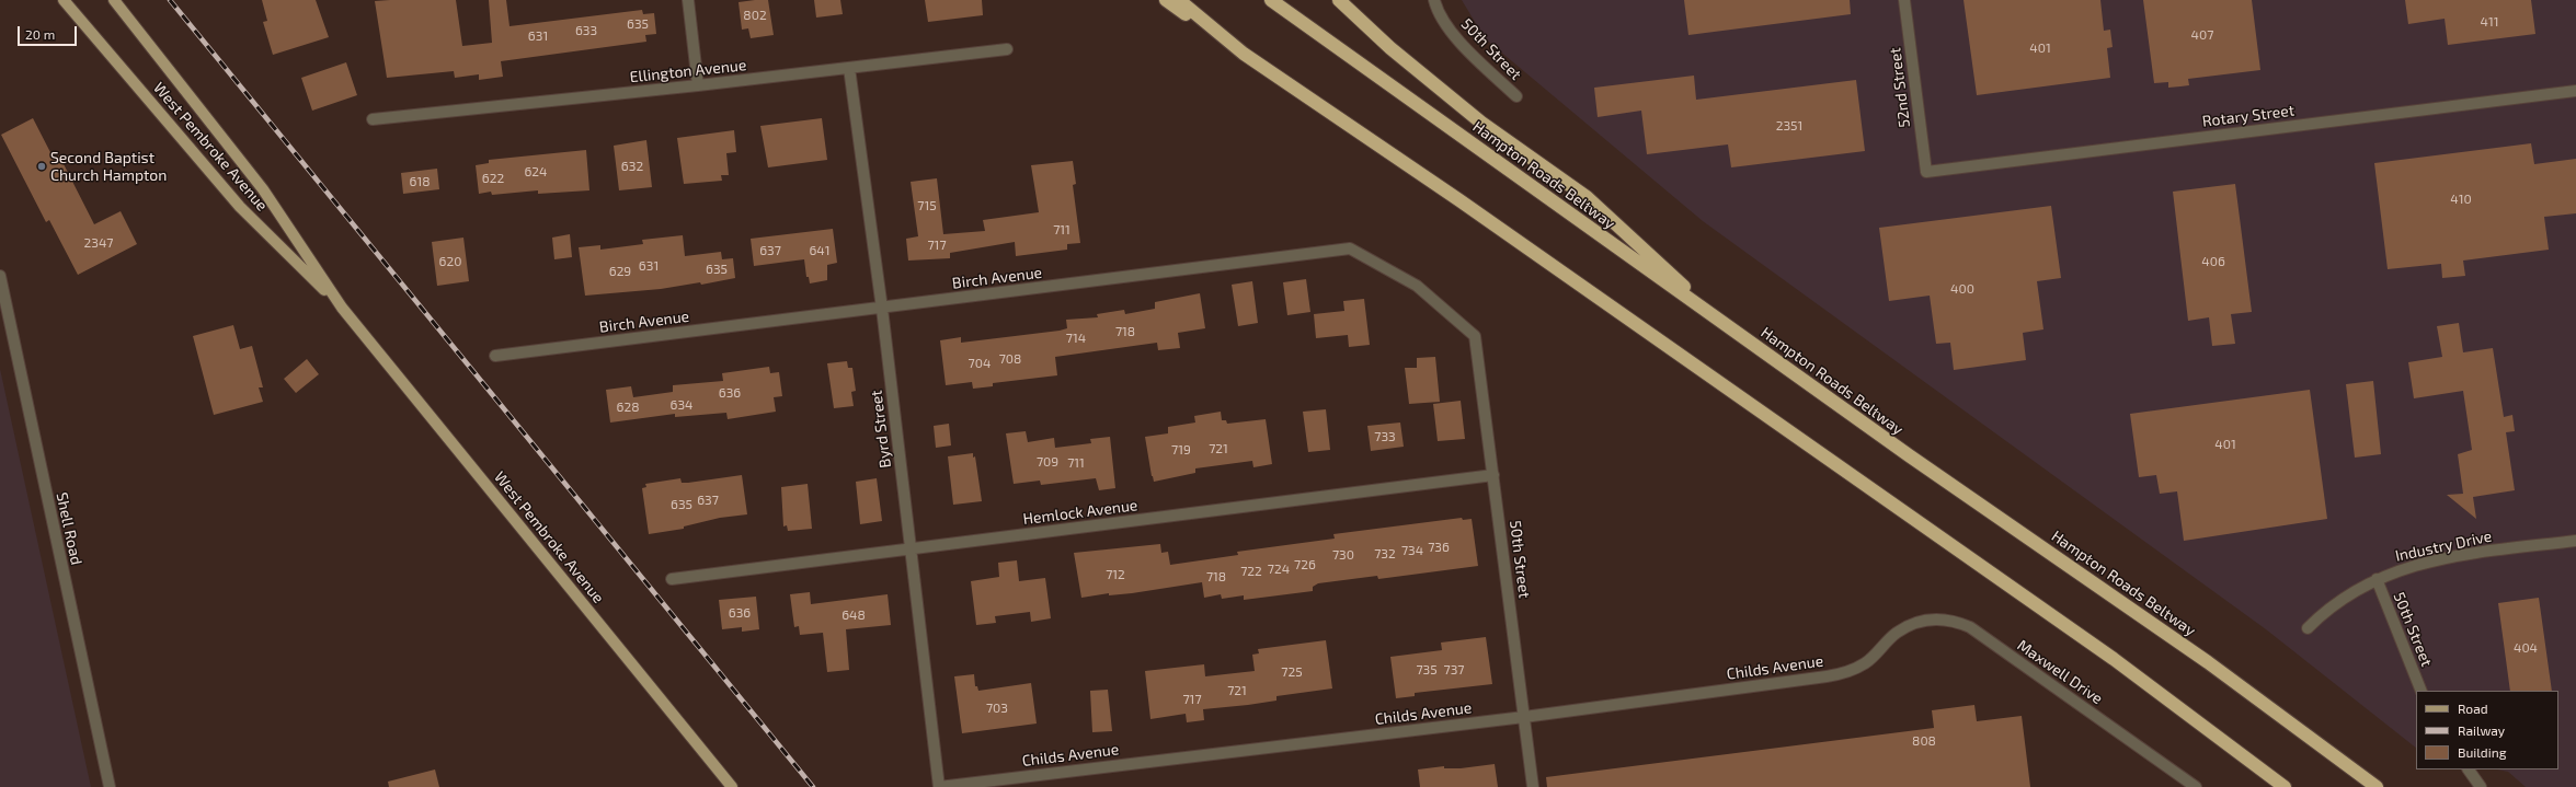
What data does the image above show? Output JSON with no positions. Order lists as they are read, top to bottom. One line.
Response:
{"streets":{"highway":["Hampton Roads Beltway"],"main road":["West Pembroke Avenue"],"street":["50th Street","Ellington Avenue","52nd Street","Rotary Street","Birch Avenue","Byrd Street","Hemlock Avenue","Shell Road","Industry Drive","Childs Avenue","Maxwell Drive"]},"crossings":[["50th Street","Birch Avenue"],["50th Street","Hemlock Avenue"],["50th Street","Industry Drive"],["50th Street","Childs Avenue"],["Ellington Avenue","Byrd Street"],["52nd Street","Rotary Street"],["Birch Avenue","Byrd Street"],["Byrd Street","Hemlock Avenue"],["Byrd Street","Childs Avenue"],["Childs Avenue","Maxwell Drive"]],"places":["Second Baptist Church Hampton"],"house_numbers":["802","411","635","633","407","631","401","2351","632","624","622","618","410","715","711","2347","717","637","641","620","406","631","635","629","400","718","714","708","704","636","634","628","733","401","721","719","709","711","637","635","736","734","732","730","726","724","722","712","718","636","648","404","735","737","725","721","717","703","808"],"legend":["Road","Railway","Building"],"scale_bar":"20 m"}
